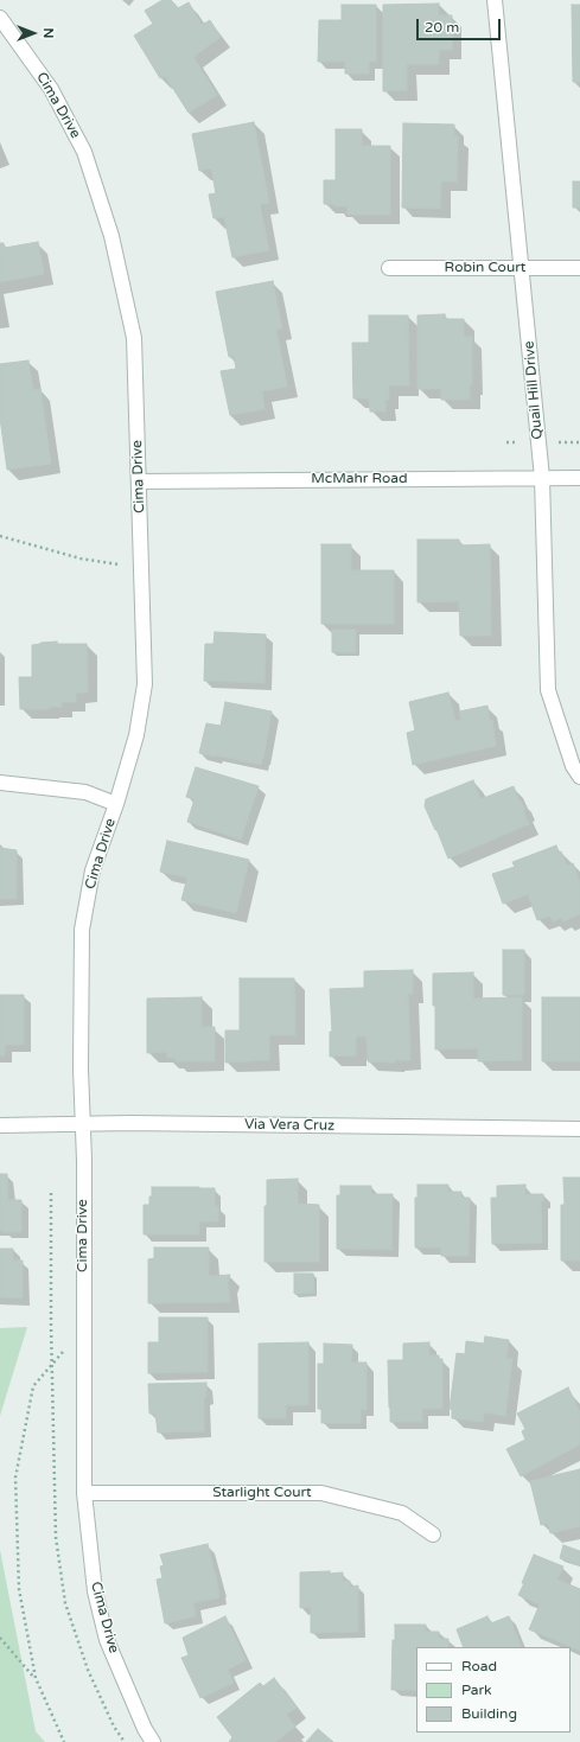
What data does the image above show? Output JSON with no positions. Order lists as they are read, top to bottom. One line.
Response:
{"streets":{"street":["Cima Drive","Robin Court","Quail Hill Drive","McMahr Road","Via Vera Cruz","Starlight Court"]},"crossings":[["Cima Drive","McMahr Road"],["Cima Drive","Via Vera Cruz"],["Cima Drive","Starlight Court"],["Robin Court","Quail Hill Drive"],["Quail Hill Drive","McMahr Road"]],"legend":["Road","Park","Building"],"scale_bar":"20 m","north":"right"}
